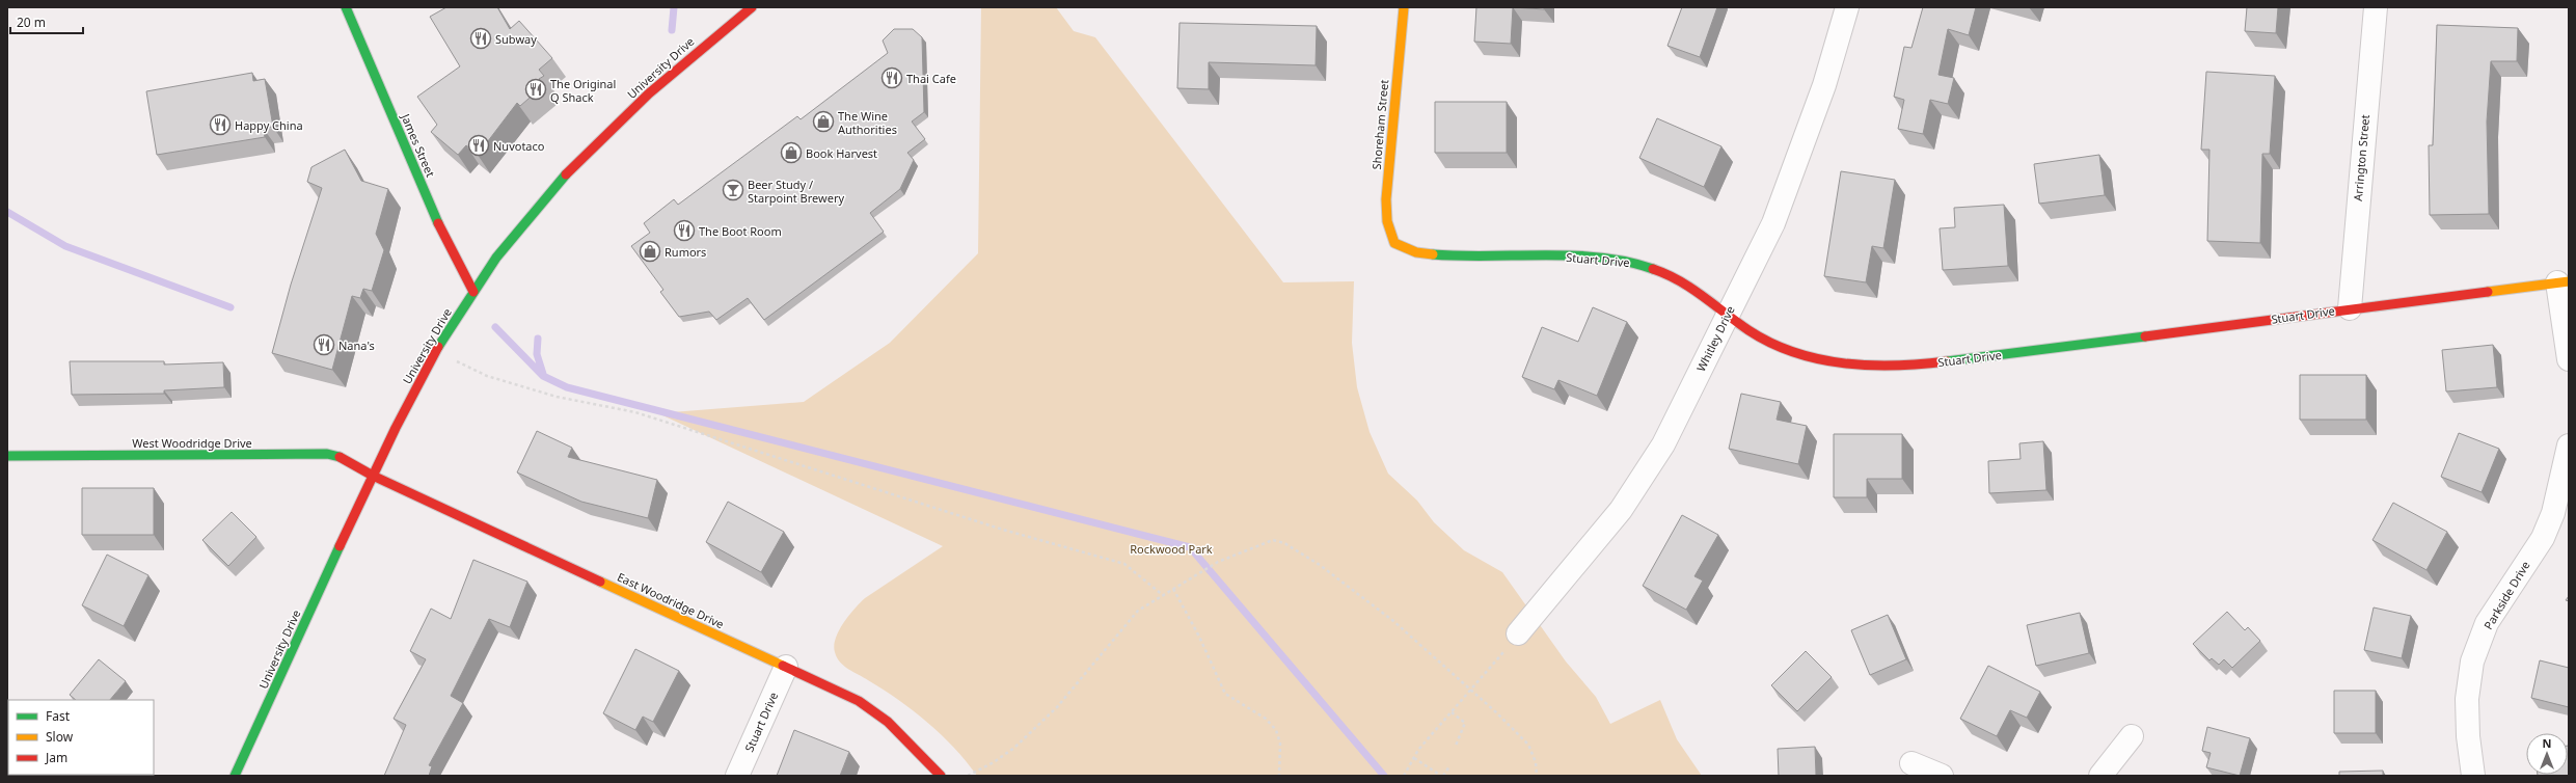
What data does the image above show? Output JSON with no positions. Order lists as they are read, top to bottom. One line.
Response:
{"streets":{"street":["University Drive","Shoreham Street","James Street","Arrington Street","Stuart Drive","Whitley Drive","West Woodridge Drive","Parkside Drive","East Woodridge Drive"]},"crossings":[["University Drive","James Street"],["University Drive","West Woodridge Drive"],["University Drive","East Woodridge Drive"],["Shoreham Street","Stuart Drive"],["Arrington Street","Stuart Drive"],["Stuart Drive","Whitley Drive"],["Stuart Drive","East Woodridge Drive"],["West Woodridge Drive","East Woodridge Drive"]],"parks":["Rockwood Park"],"places":{"restaurant":["Subway","Thai Cafe","The Original Q Shack","Happy China","Nuvotaco","The Boot Room","Nana's"],"shop":["The Wine Authorities","Book Harvest","Rumors"],"bar":["Beer Study / Starpoint Brewery"]},"legend":["Fast","Slow","Jam"],"scale_bar":"20 m","north":"top"}
